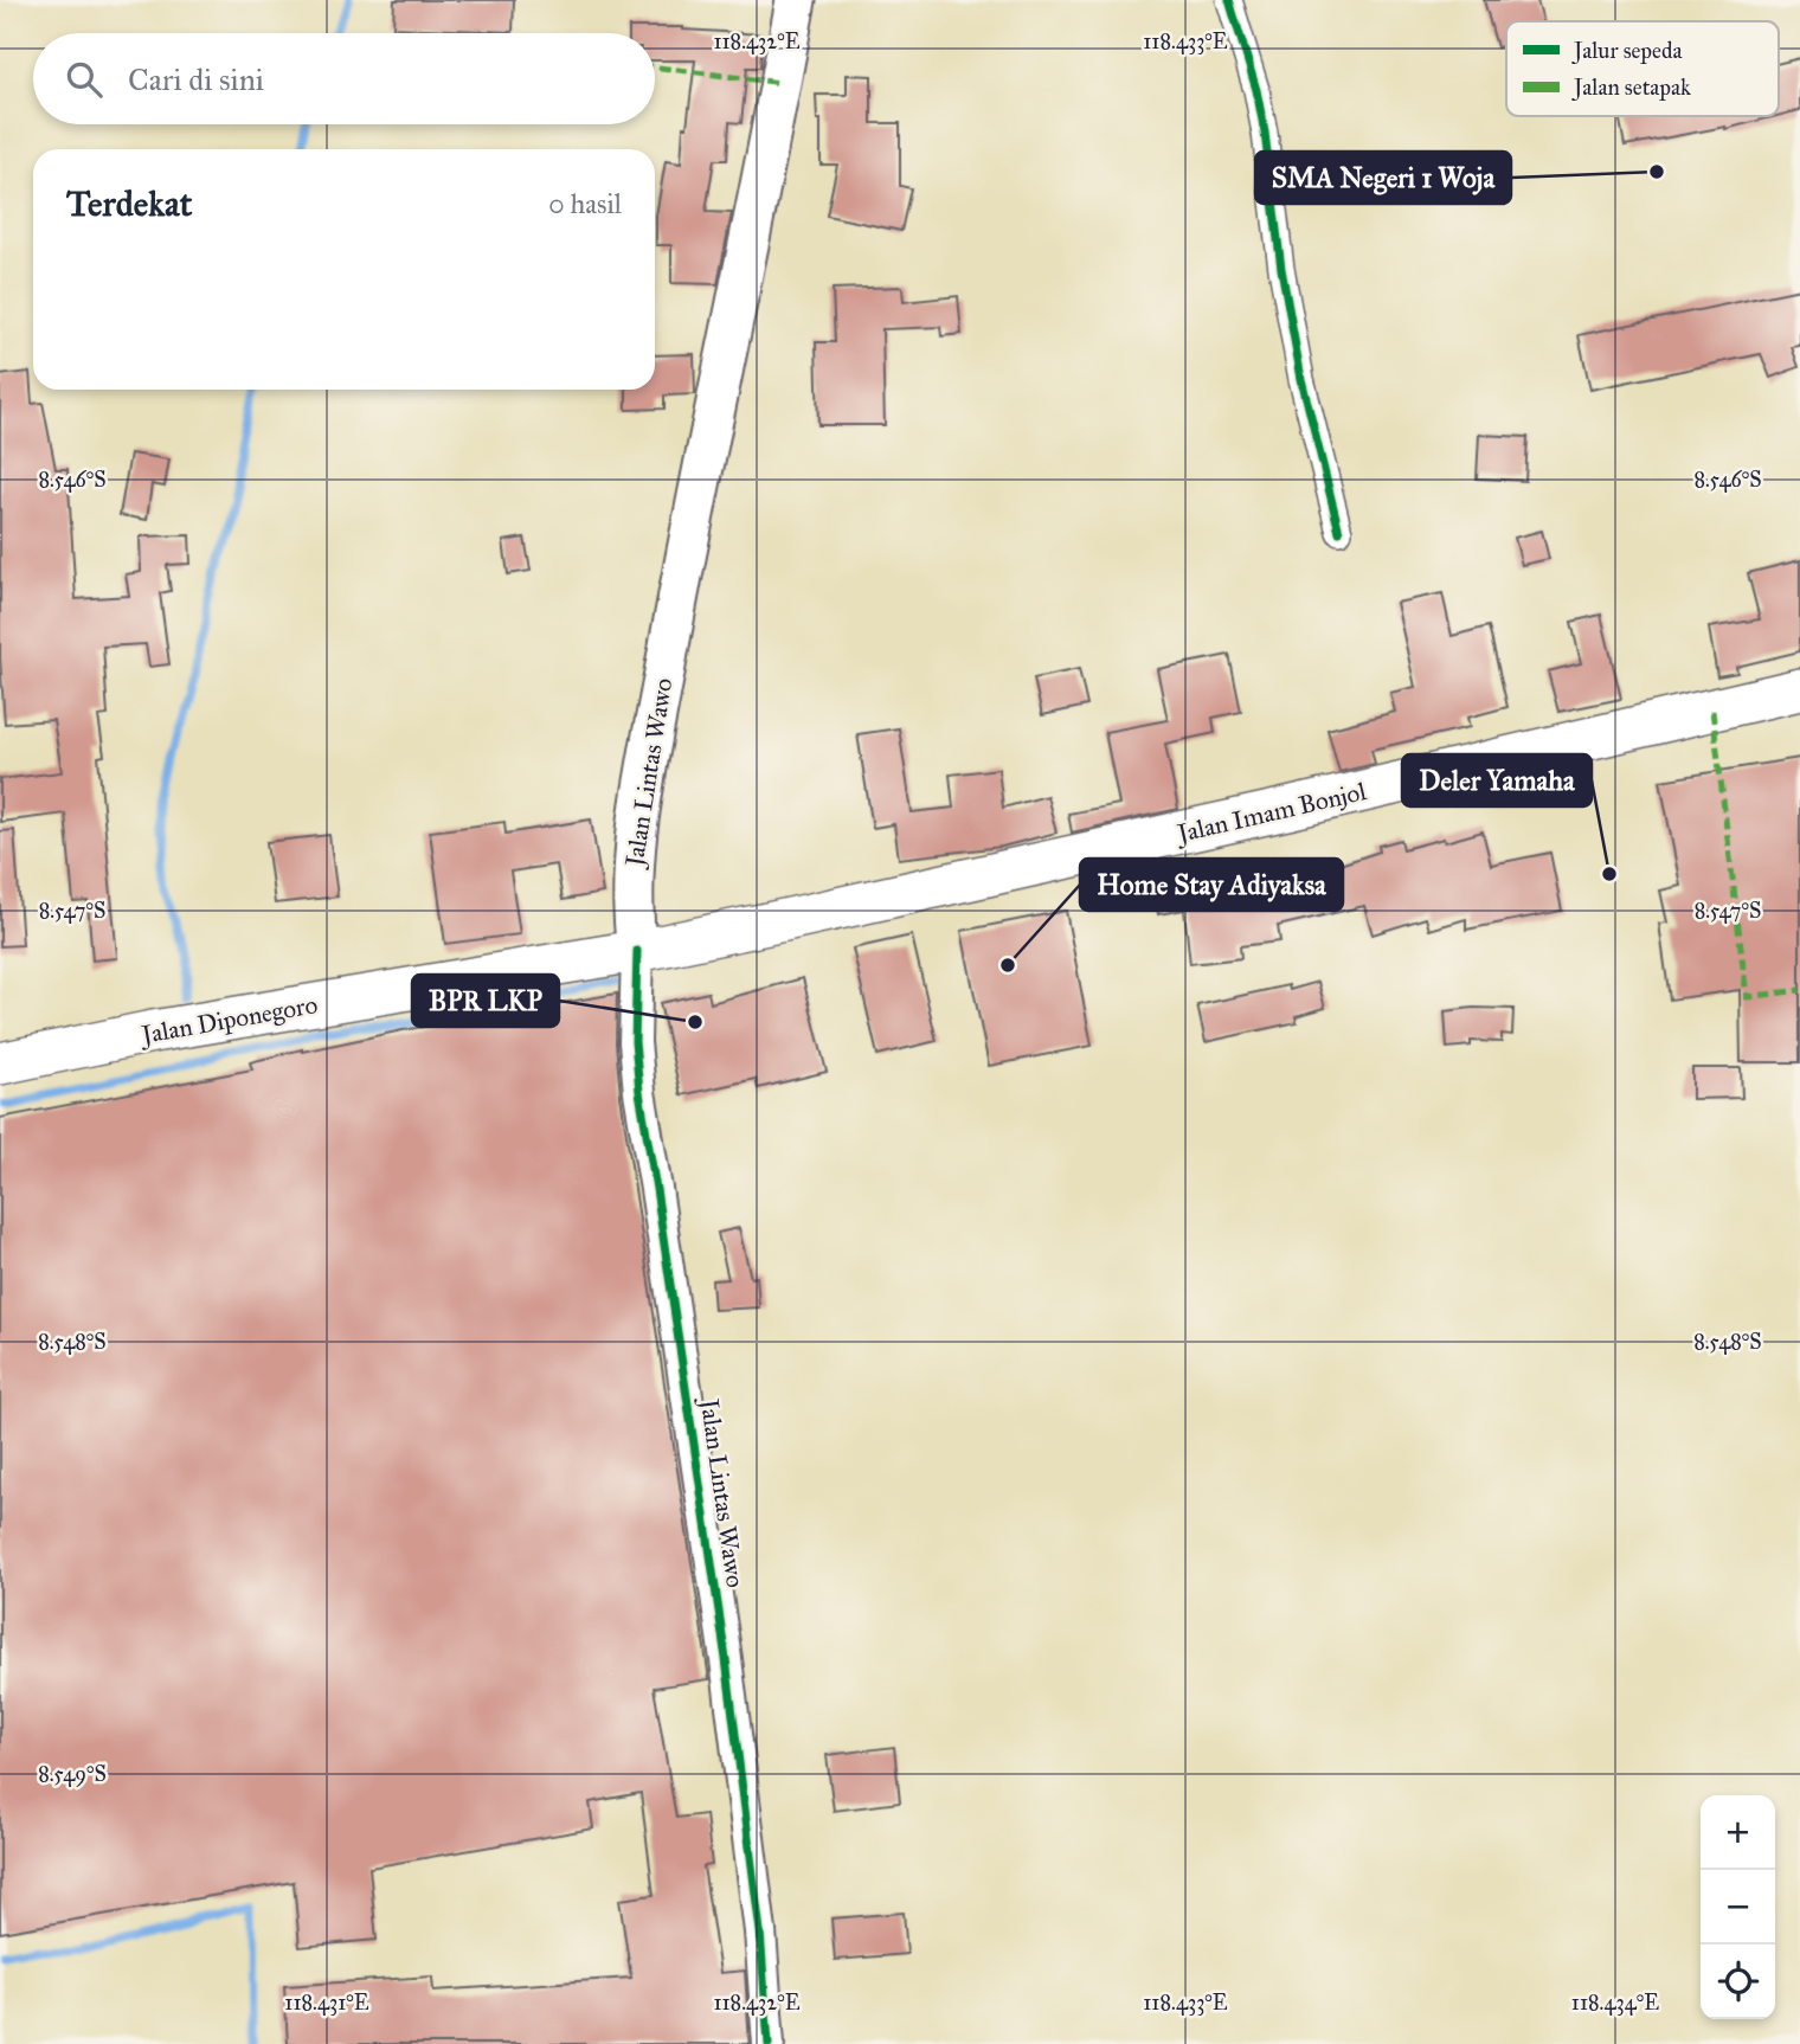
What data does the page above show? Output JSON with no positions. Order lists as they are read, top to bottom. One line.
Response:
{"streets":{"highway":["Jalan Imam Bonjol","Jalan Diponegoro"],"main road":["Jalan Lintas Wawo"]},"crossings":[["Jalan Lintas Wawo","Jalan Imam Bonjol"],["Jalan Lintas Wawo","Jalan Diponegoro"],["Jalan Imam Bonjol","Jalan Diponegoro"]],"places":["SMA Negeri 1 Woja","Deler Yamaha","Home Stay Adiyaksa","BPR LKP"],"legend":["Jalur sepeda","Jalan setapak"],"page":{"search":"Cari di sini","heading":["Terdekat","0 hasil"],"map_buttons":["+","−"]},"coordinates":["118.432°E","118.433°E","8.546°S","8.547°S","8.548°S","8.549°S","118.431°E","118.434°E"]}
